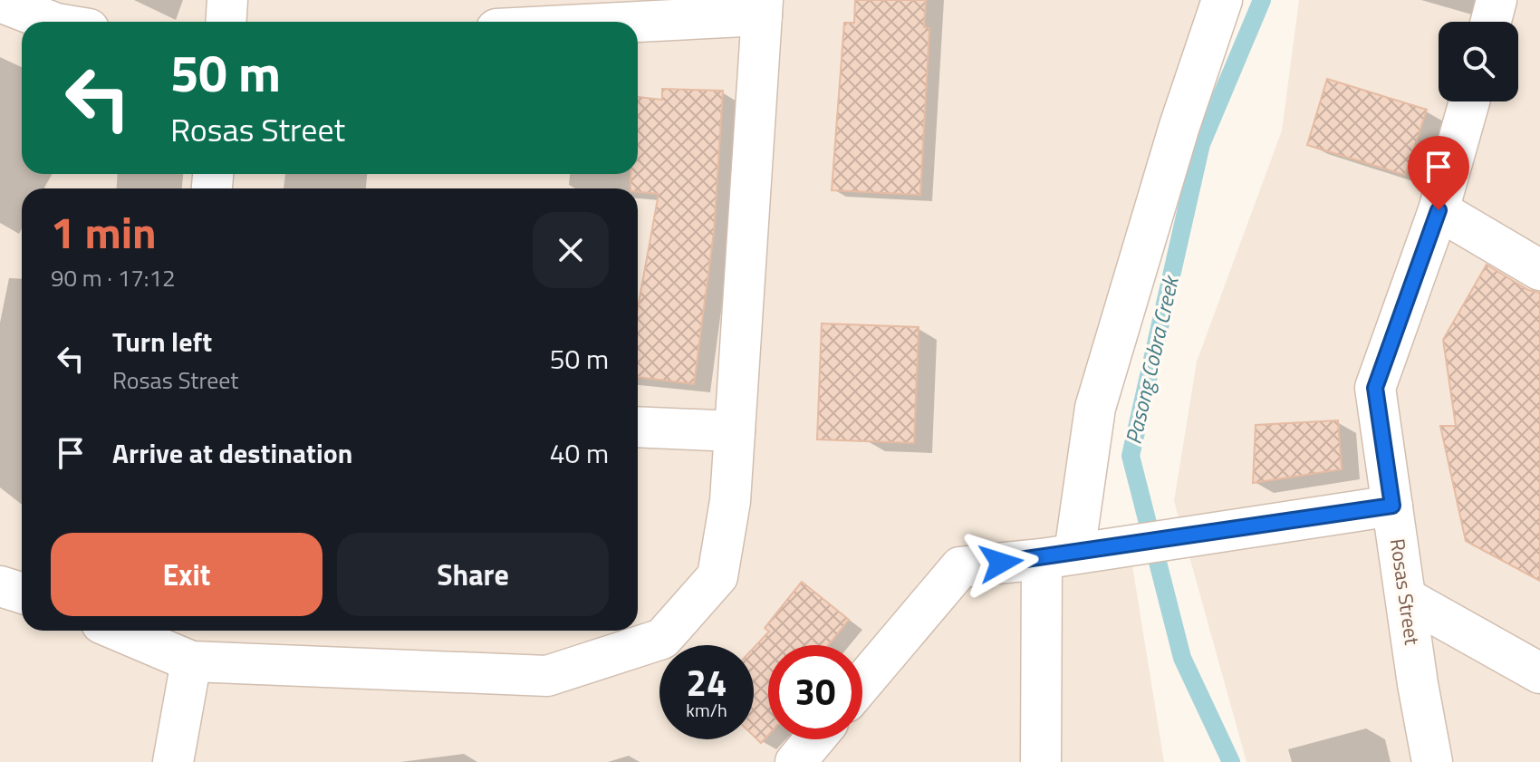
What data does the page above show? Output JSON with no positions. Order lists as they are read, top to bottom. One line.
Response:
{"streets":{"street":["Rosas Street"]},"water":["Pasong Cobra Creek"],"page":{"turn":["50 m","Rosas Street"],"heading":["1 min","90 m · 17:12"],"list":[{"name":"Turn left","note":"Rosas Street","value":"50 m"},{"name":"Arrive at destination","value":"40 m"}],"buttons":["Exit","Share"],"speed":"24 km/h","limit":"30"}}
